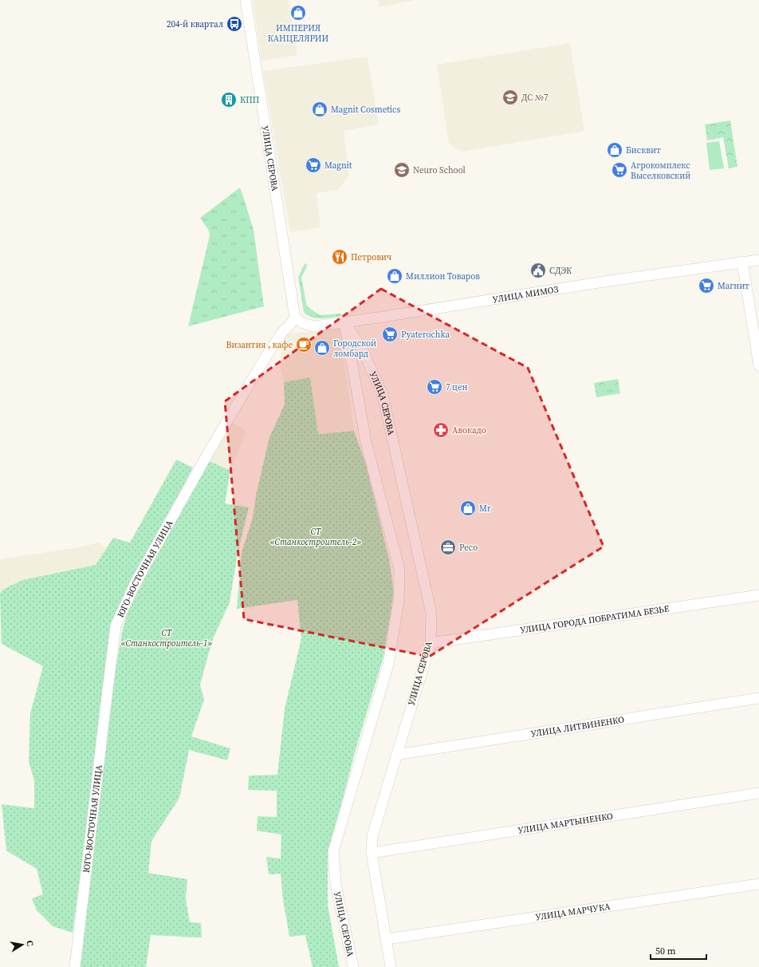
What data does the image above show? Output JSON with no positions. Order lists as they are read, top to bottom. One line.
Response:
{"streets":{"street":["УЛИЦА СЕРОВА","УЛИЦА МИМОЗ","ЮГО-ВОСТОЧНАЯ УЛИЦА","УЛИЦА ГОРОДА ПОБРАТИМА БЕЗЬЕ","УЛИЦА ЛИТВИНЕНКО","УЛИЦА МАРТЫНЕНКО","УЛИЦА МАРЧУКА"]},"crossings":[["УЛИЦА СЕРОВА","УЛИЦА МИМОЗ"],["УЛИЦА СЕРОВА","ЮГО-ВОСТОЧНАЯ УЛИЦА"],["УЛИЦА СЕРОВА","УЛИЦА ГОРОДА ПОБРАТИМА БЕЗЬЕ"],["УЛИЦА СЕРОВА","УЛИЦА ЛИТВИНЕНКО"],["УЛИЦА СЕРОВА","УЛИЦА МАРТЫНЕНКО"],["УЛИЦА СЕРОВА","УЛИЦА МАРЧУКА"],["УЛИЦА МИМОЗ","ЮГО-ВОСТОЧНАЯ УЛИЦА"]],"parks":["СТ «Станкостроитель-2»","СТ «Станкостроитель-1»"],"places":{"shop":["ИМПЕРИЯ КАНЦЕЛЯРИИ","Magnit Cosmetics","Бисквит","Миллион Товаров","Городской ломбард","Mr"],"bus stop":["204-й квартал"],"school or university":["ДС №7","Neuro School"],"building":["КПП"],"supermarket":["Magnit","Агрокомплекс Выселковский","Магнит","Pyaterochka","7 цен"],"restaurant":["Петрович"],"public building":["СДЭК"],"cafe":["Византия , кафе"],"pharmacy":["Авокадо"],"office":["Ресо"]},"scale_bar":"50 m","north":"right"}
